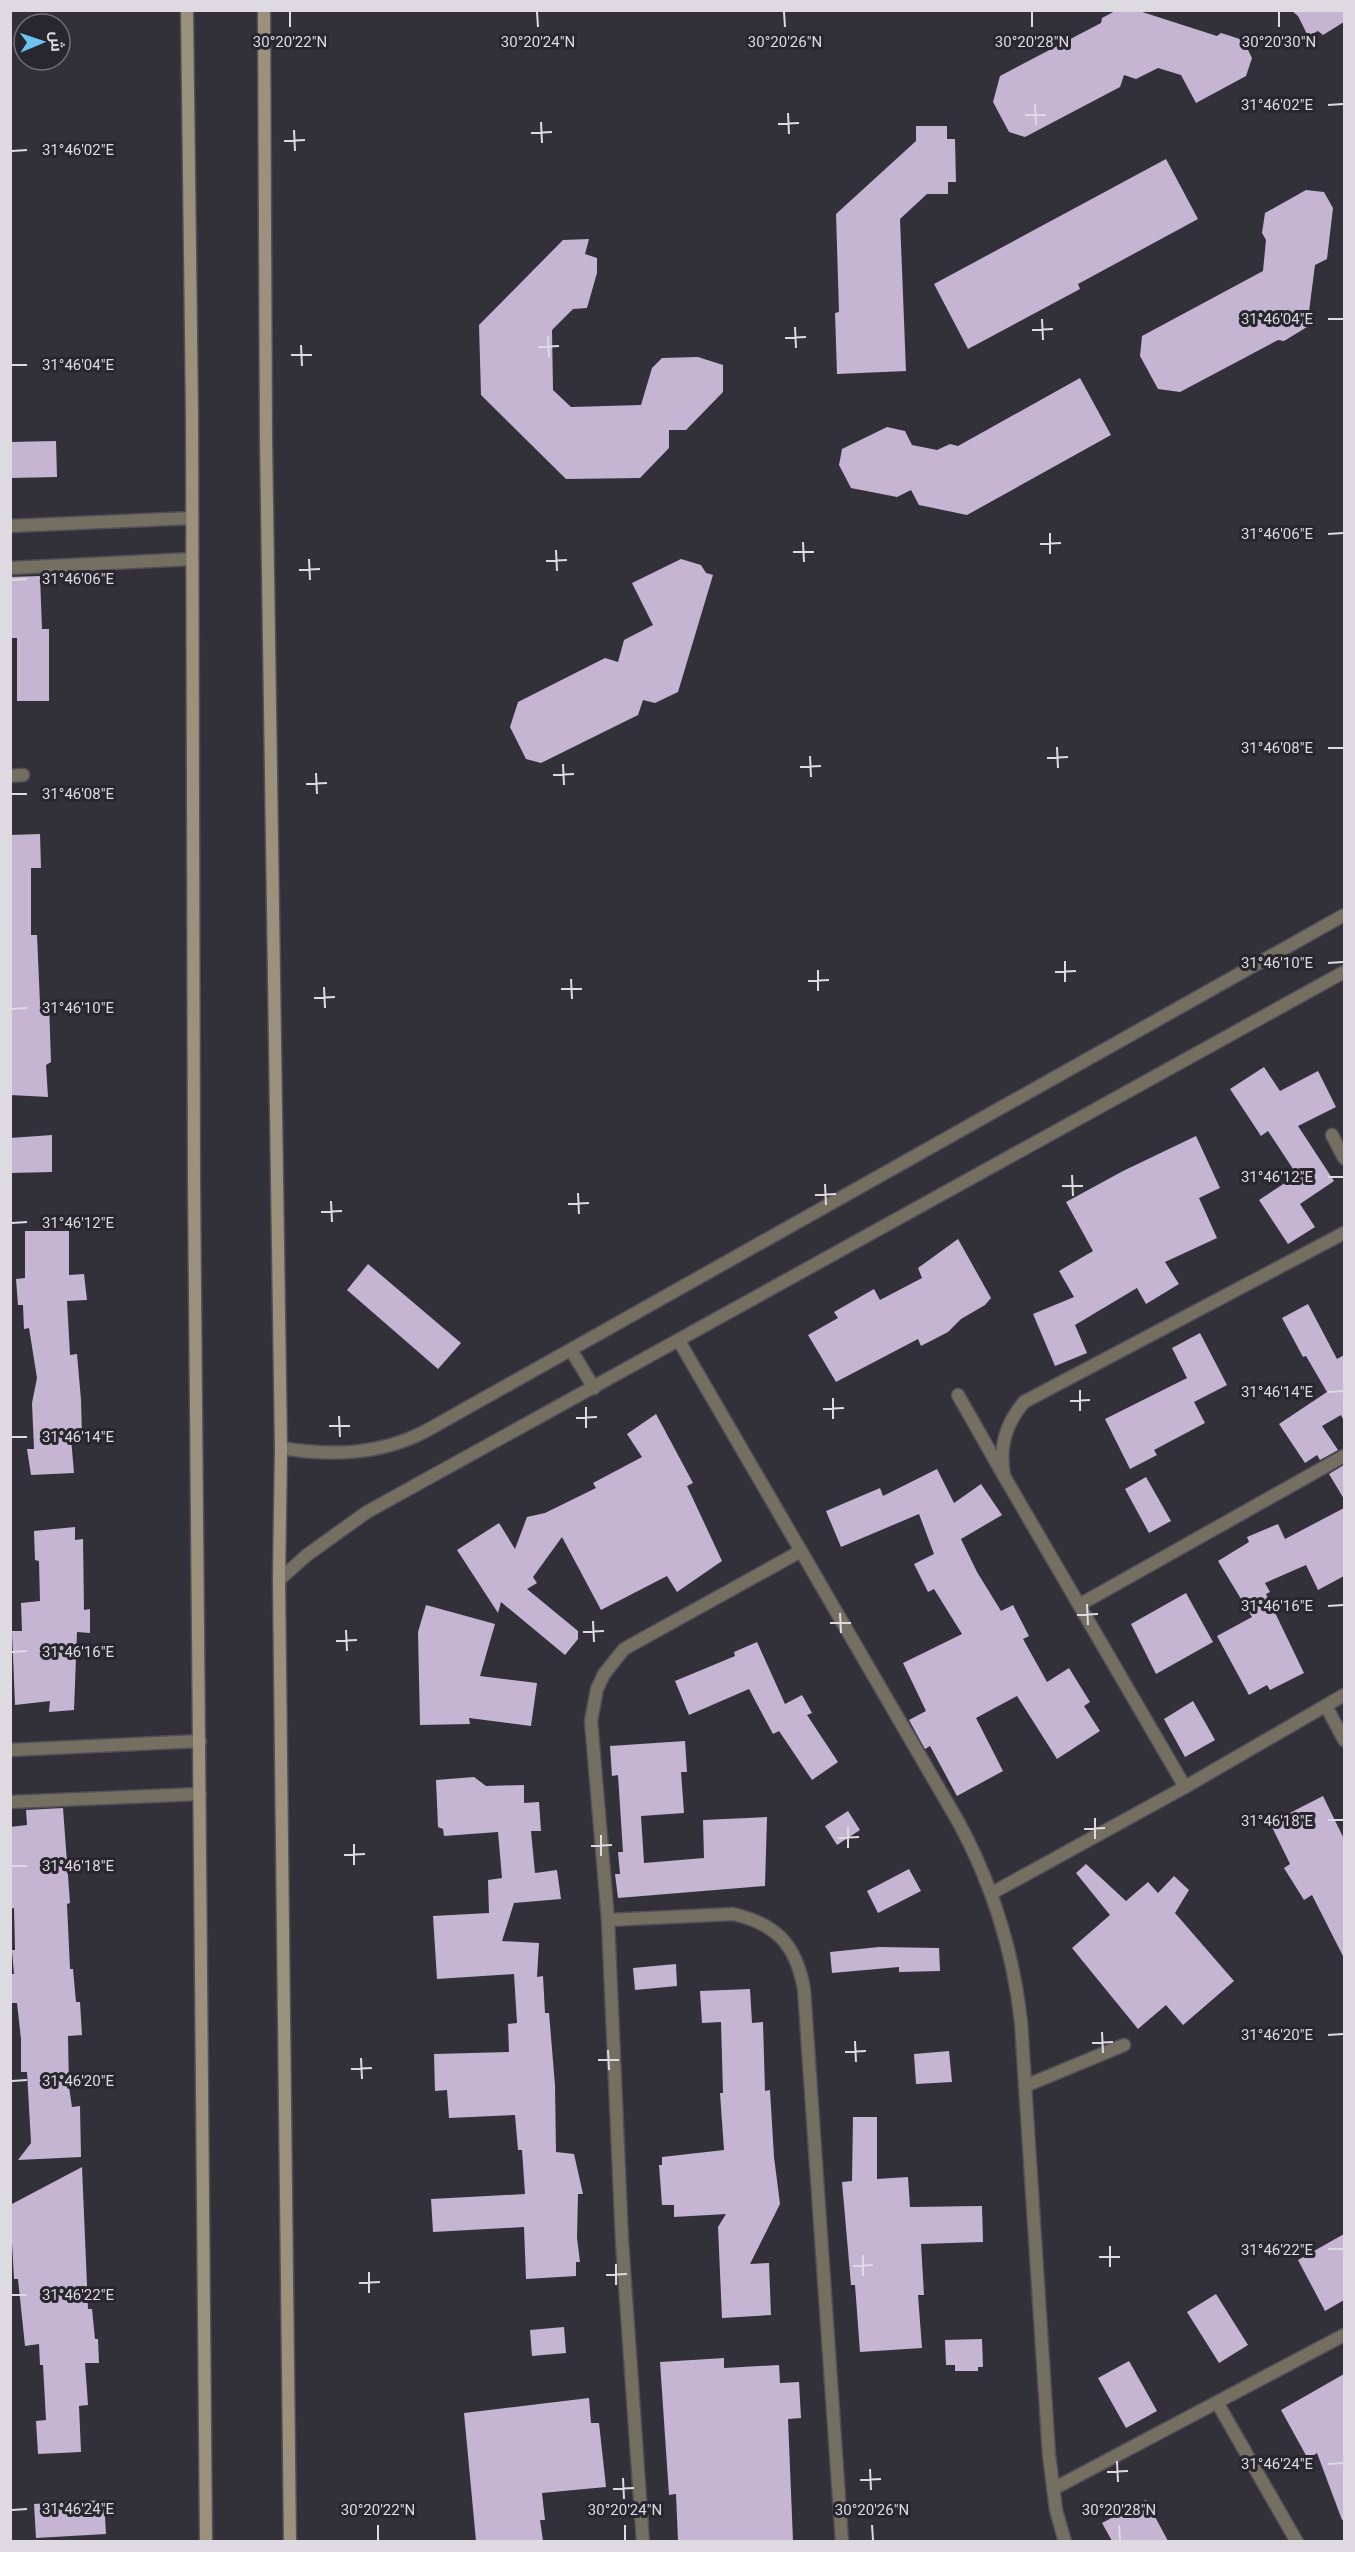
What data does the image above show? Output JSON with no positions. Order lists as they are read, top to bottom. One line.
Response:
{"north":"right","coordinates":["30°20'22\"N","30°20'24\"N","30°20'26\"N","30°20'28\"N","30°20'30\"N","31°46'02\"E","31°46'04\"E","31°46'06\"E","31°46'08\"E","31°46'10\"E","31°46'12\"E","31°46'14\"E","31°46'16\"E","31°46'18\"E","31°46'20\"E","31°46'22\"E","31°46'24\"E"]}
